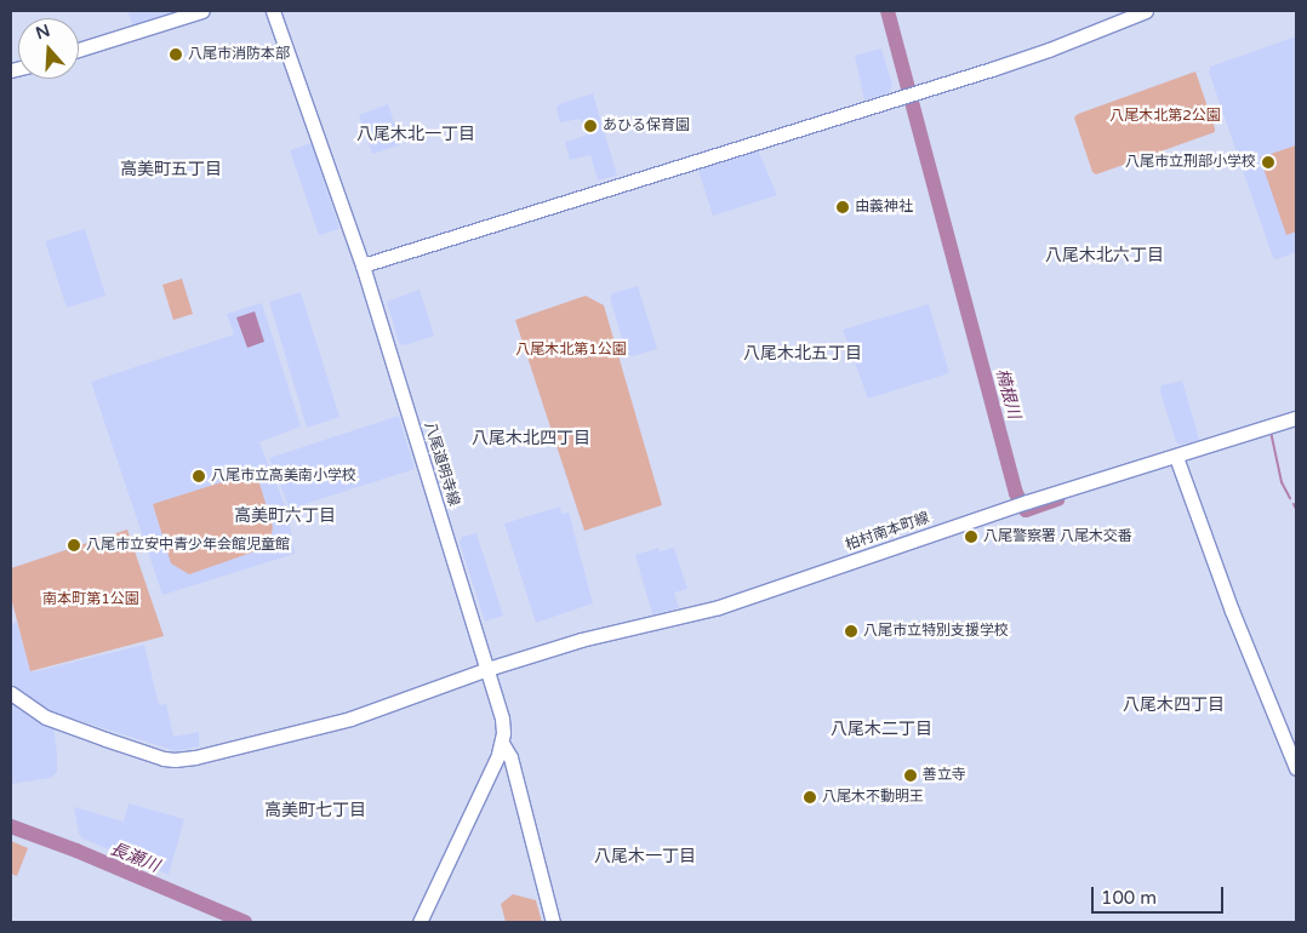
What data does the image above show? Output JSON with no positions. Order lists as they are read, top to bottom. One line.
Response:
{"streets":{"street":["八尾道明寺線","柏村南本町線"]},"crossings":[["八尾道明寺線","柏村南本町線"]],"districts":["八尾木北一丁目","高美町五丁目","八尾木北六丁目","八尾木北五丁目","八尾木北四丁目","高美町六丁目","八尾木四丁目","八尾木二丁目","高美町七丁目","八尾木一丁目"],"water":["楠根川","長瀬川"],"parks":["八尾木北第2公園","八尾木北第1公園","南本町第1公園"],"places":["八尾市消防本部","あひる保育園","八尾市立刑部小学校","由義神社","八尾市立高美南小学校","八尾警察署 八尾木交番","八尾市立安中青少年会館児童館","八尾市立特別支援学校","善立寺","八尾木不動明王"],"scale_bar":"100 m","north":"top"}
